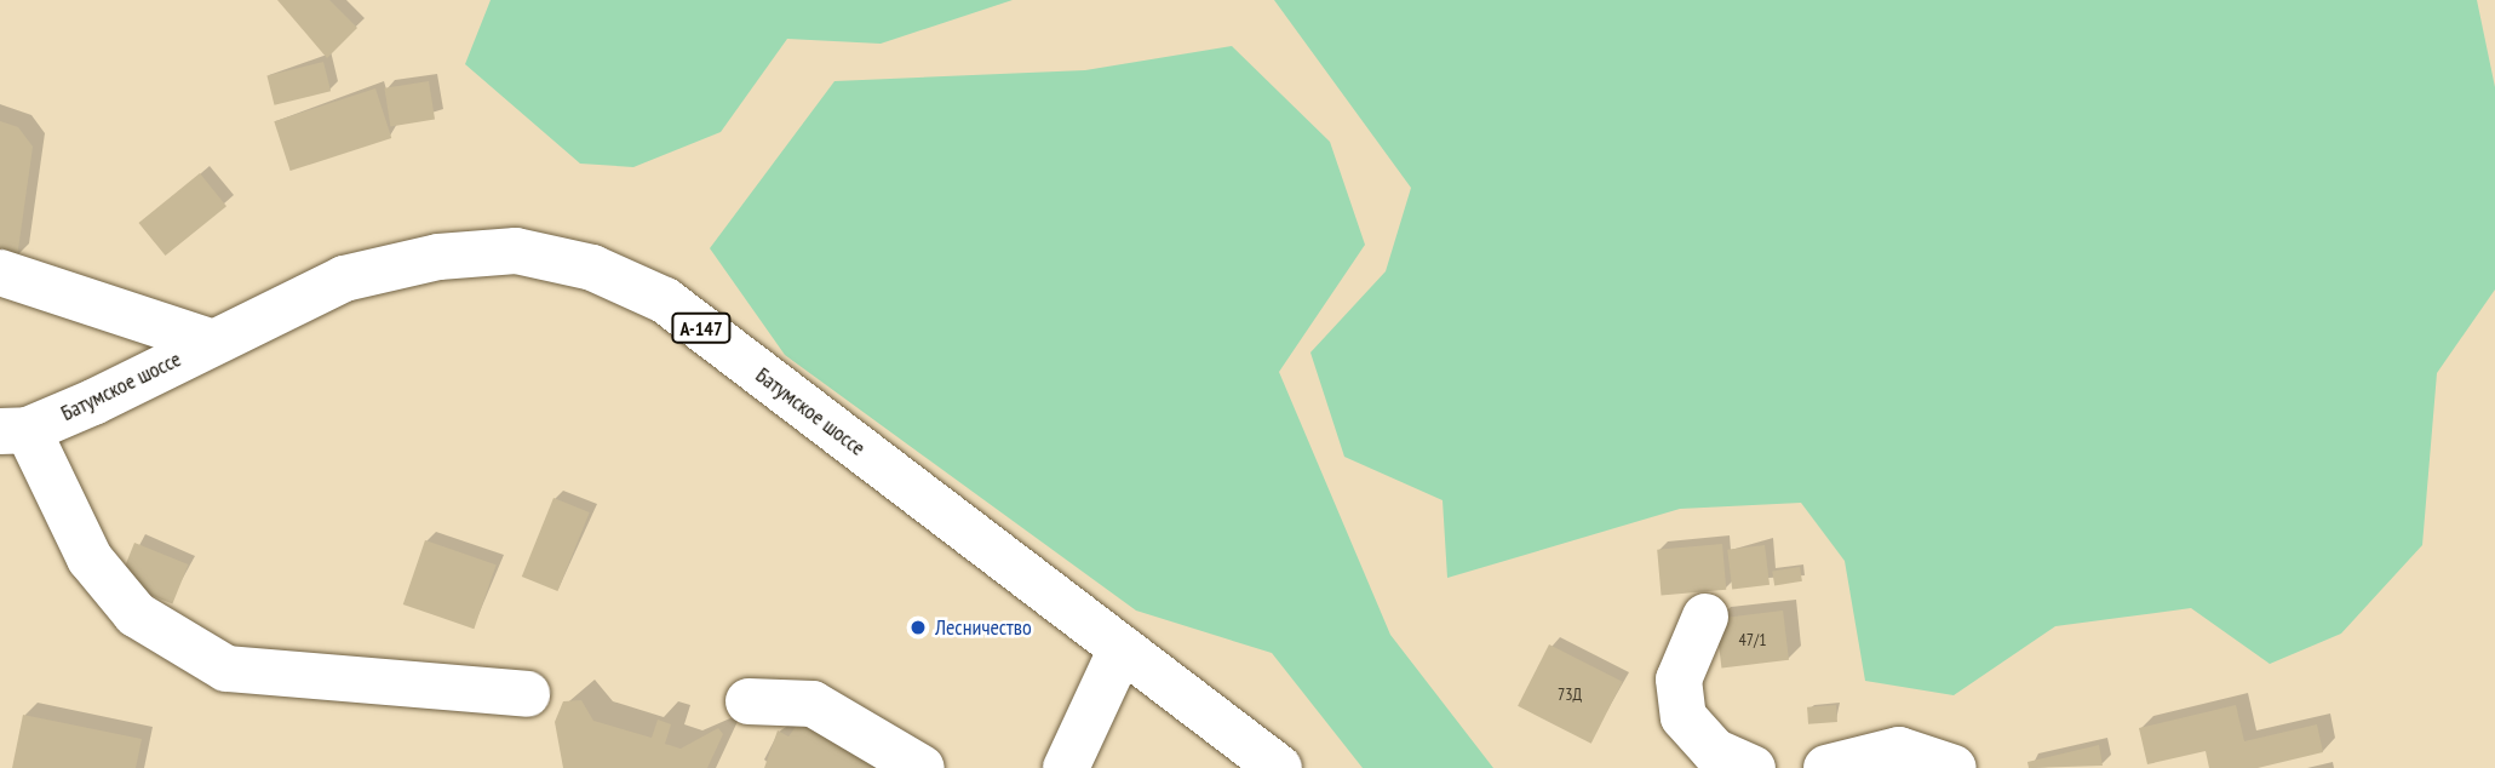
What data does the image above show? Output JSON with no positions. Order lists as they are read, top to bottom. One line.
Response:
{"streets":{"main road":["А-147","Батумское шоссе"]},"places":["Лесничество"],"house_numbers":["47/1","73Д"]}
